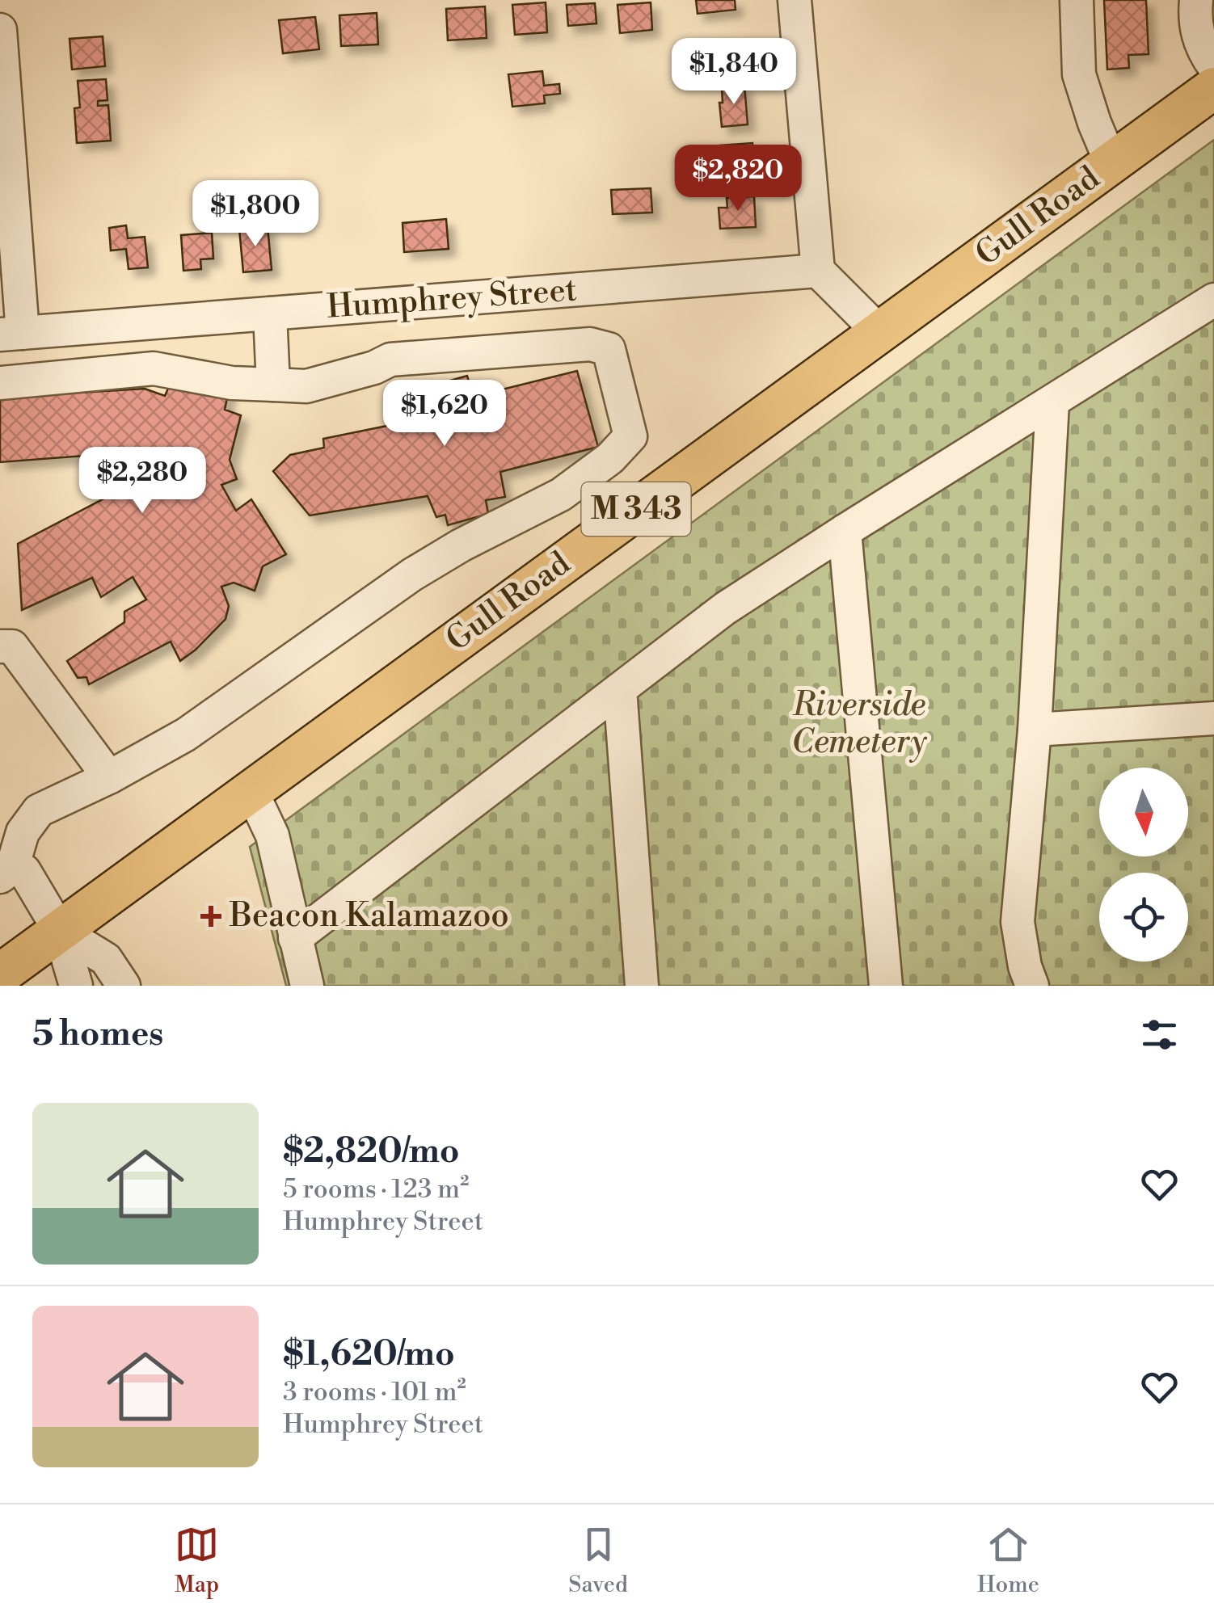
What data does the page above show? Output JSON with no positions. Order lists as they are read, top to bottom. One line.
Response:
{"streets":{"main road":["Gull Road","M 343"],"street":["Humphrey Street"]},"parks":["Riverside Cemetery"],"places":{"health":["Beacon Kalamazoo"]},"north":"bottom","page":{"price":["$1,840","$2,820","$1,800","$1,620","$2,280"],"heading":"5 homes","list":[{"name":"$2,820/mo","note":"5 rooms · 123 m² · Humphrey Street"},{"name":"$1,620/mo","note":"3 rooms · 101 m² · Humphrey Street"}],"tabs":["Map","Saved","Home"]}}
